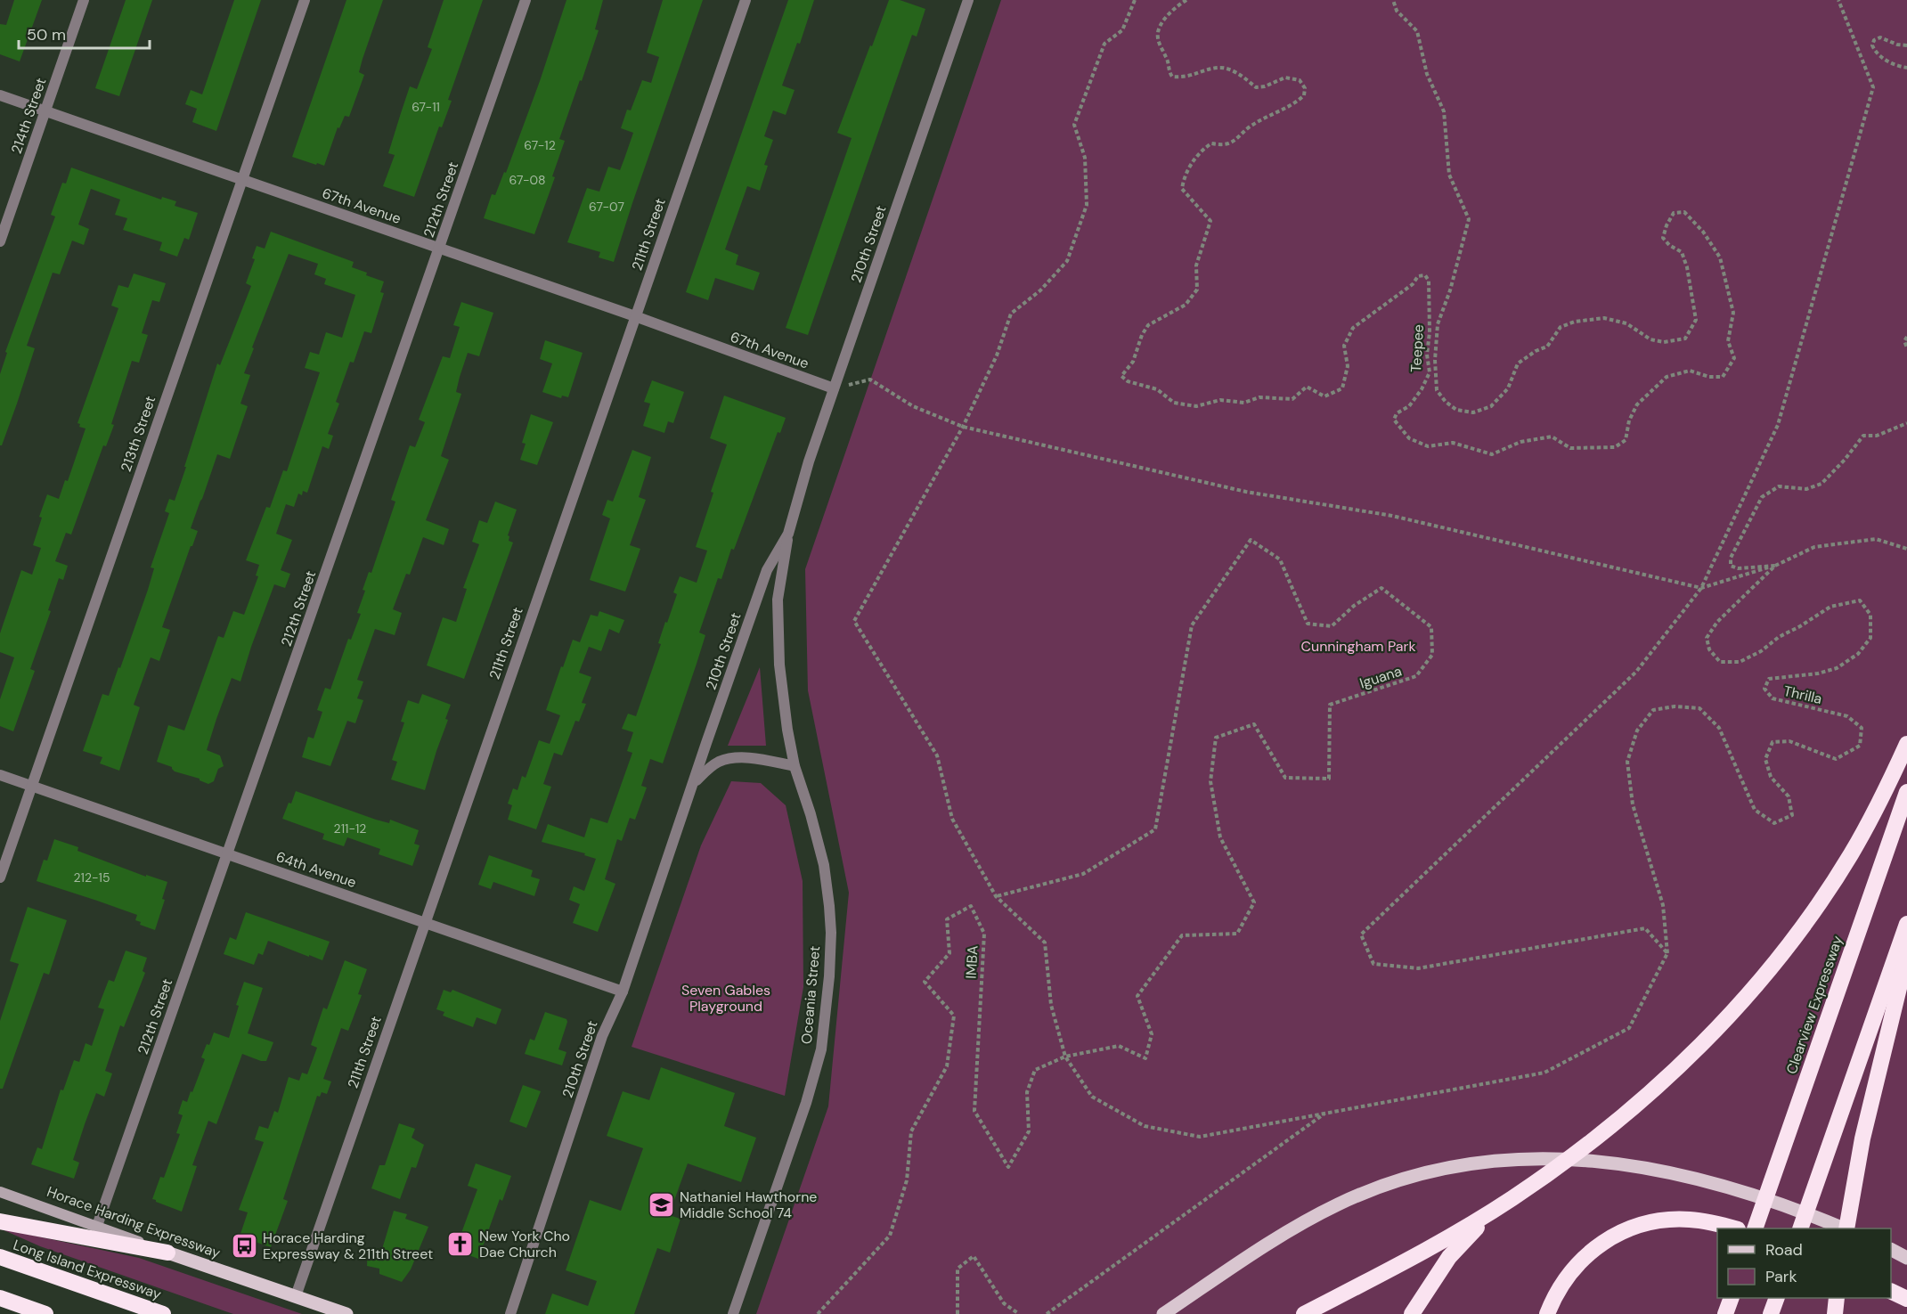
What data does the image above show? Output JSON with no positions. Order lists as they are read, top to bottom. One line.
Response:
{"streets":{"highway":["Clearview Expressway","Long Island Expressway"],"main road":["Horace Harding Expressway"],"street":["214th Street","212th Street","67th Avenue","211th Street","210th Street","213th Street","64th Avenue","Oceania Street"],"path":["Teepee","Iguana","Thrilla","IMBA"]},"crossings":[["214th Street","67th Avenue"],["212th Street","67th Avenue"],["212th Street","64th Avenue"],["212th Street","Horace Harding Expressway"],["67th Avenue","211th Street"],["67th Avenue","210th Street"],["67th Avenue","213th Street"],["211th Street","64th Avenue"],["211th Street","Horace Harding Expressway"],["210th Street","64th Avenue"],["210th Street","Oceania Street"],["213th Street","64th Avenue"],["Iguana","IMBA"]],"parks":["Cunningham Park","Seven Gables Playground"],"places":{"school or university":["Nathaniel Hawthorne Middle School 74"],"church":["New York Cho Dae Church"],"bus stop":["Horace Harding Expressway & 211th Street"]},"house_numbers":["67-11","67-12","67-08","67-07","211-12","212-15"],"legend":["Road","Park"],"scale_bar":"50 m"}
